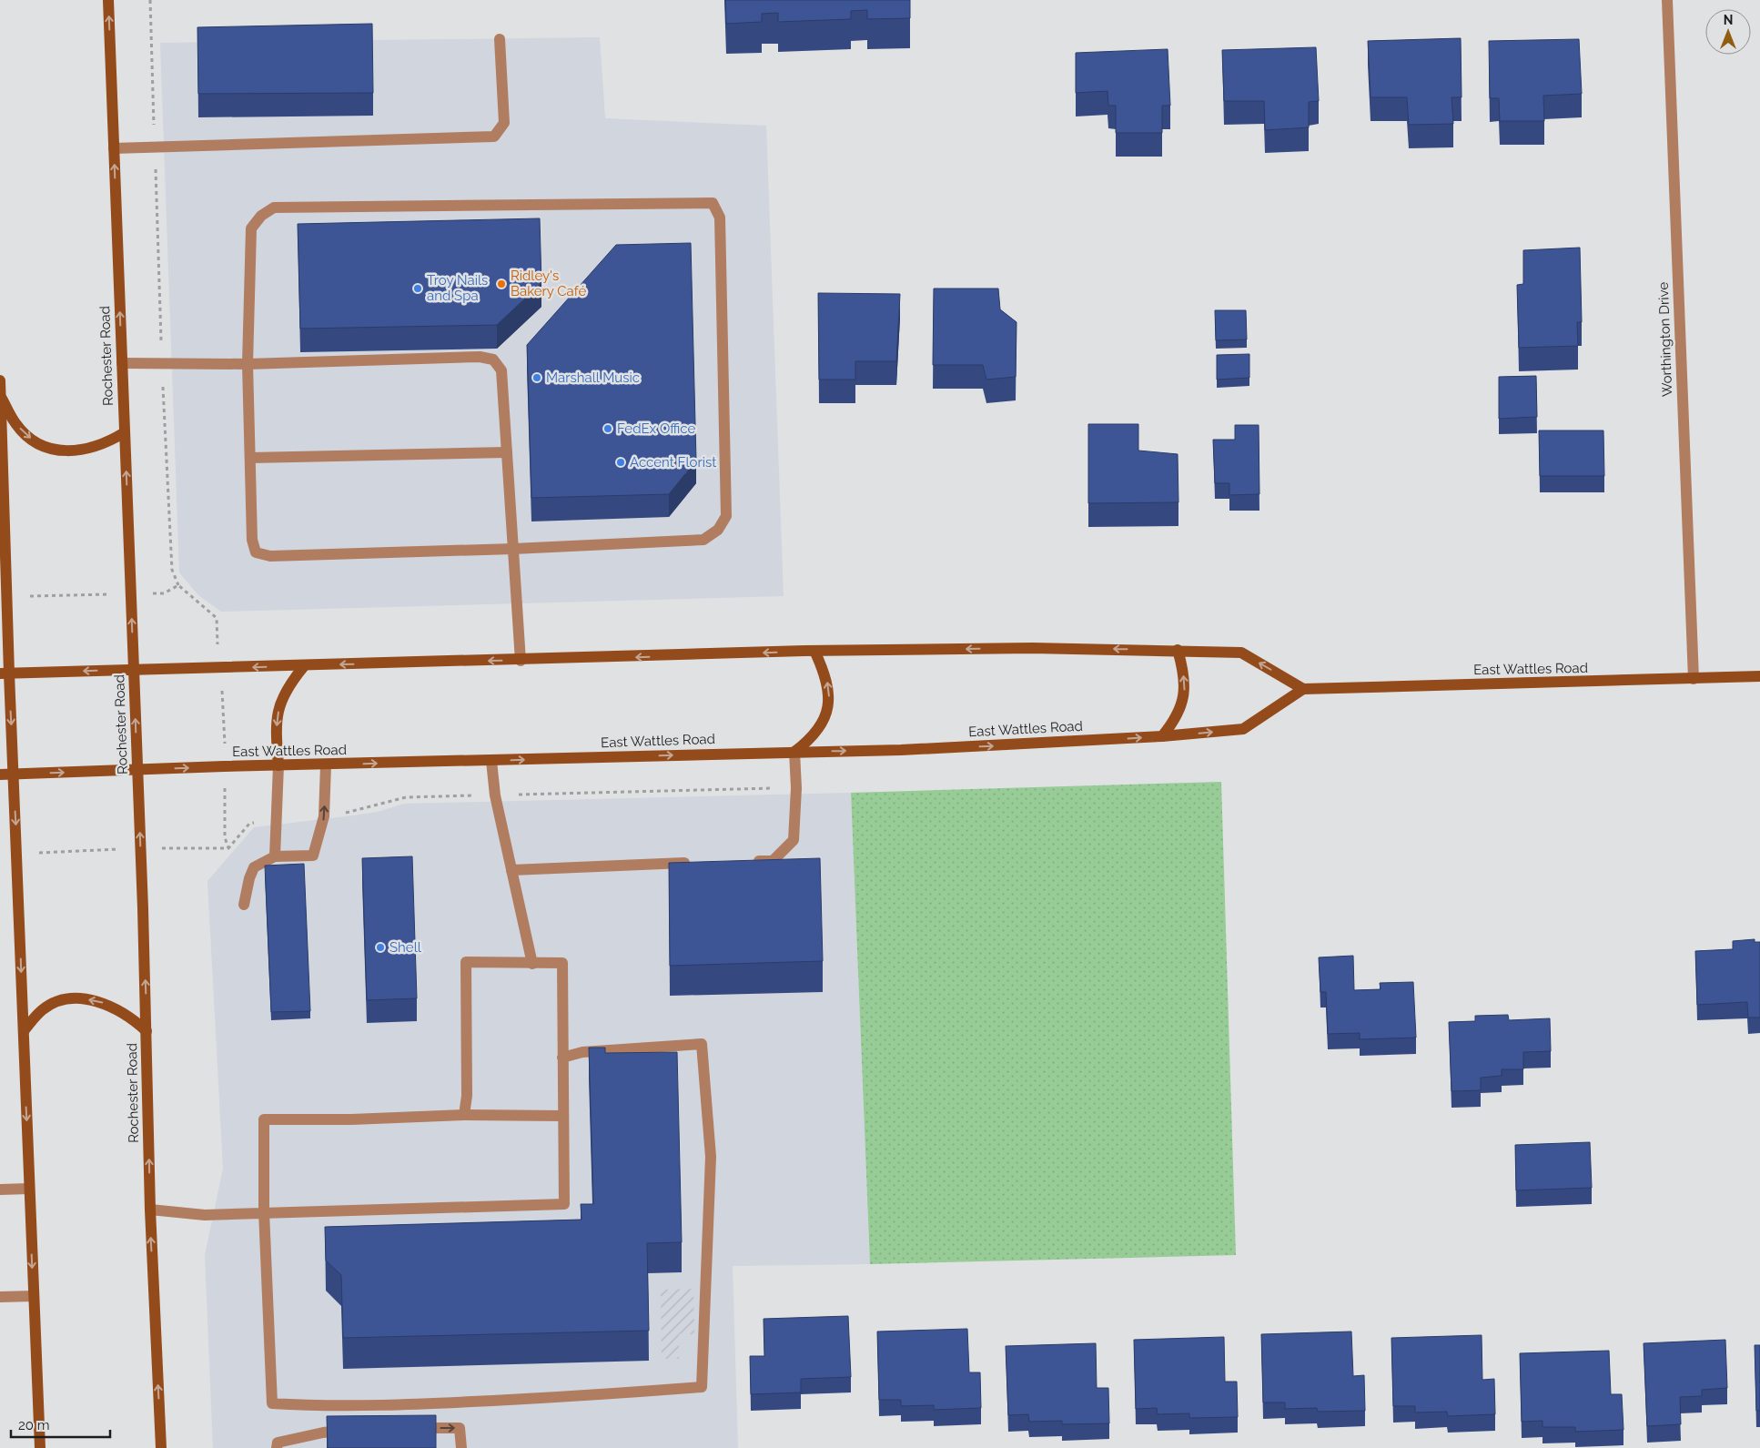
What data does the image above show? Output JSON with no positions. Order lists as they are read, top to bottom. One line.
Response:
{"streets":{"main road":["Rochester Road","East Wattles Road"],"street":["Worthington Drive"]},"crossings":[["Worthington Drive","East Wattles Road"],["Rochester Road","East Wattles Road"]],"one_way":["Rochester Road"],"places":["Ridley's Bakery Café","Troy Nails and Spa","Marshall Music","FedEx Office","Accent Florist","Shell"],"scale_bar":"20 m","north":"top"}
